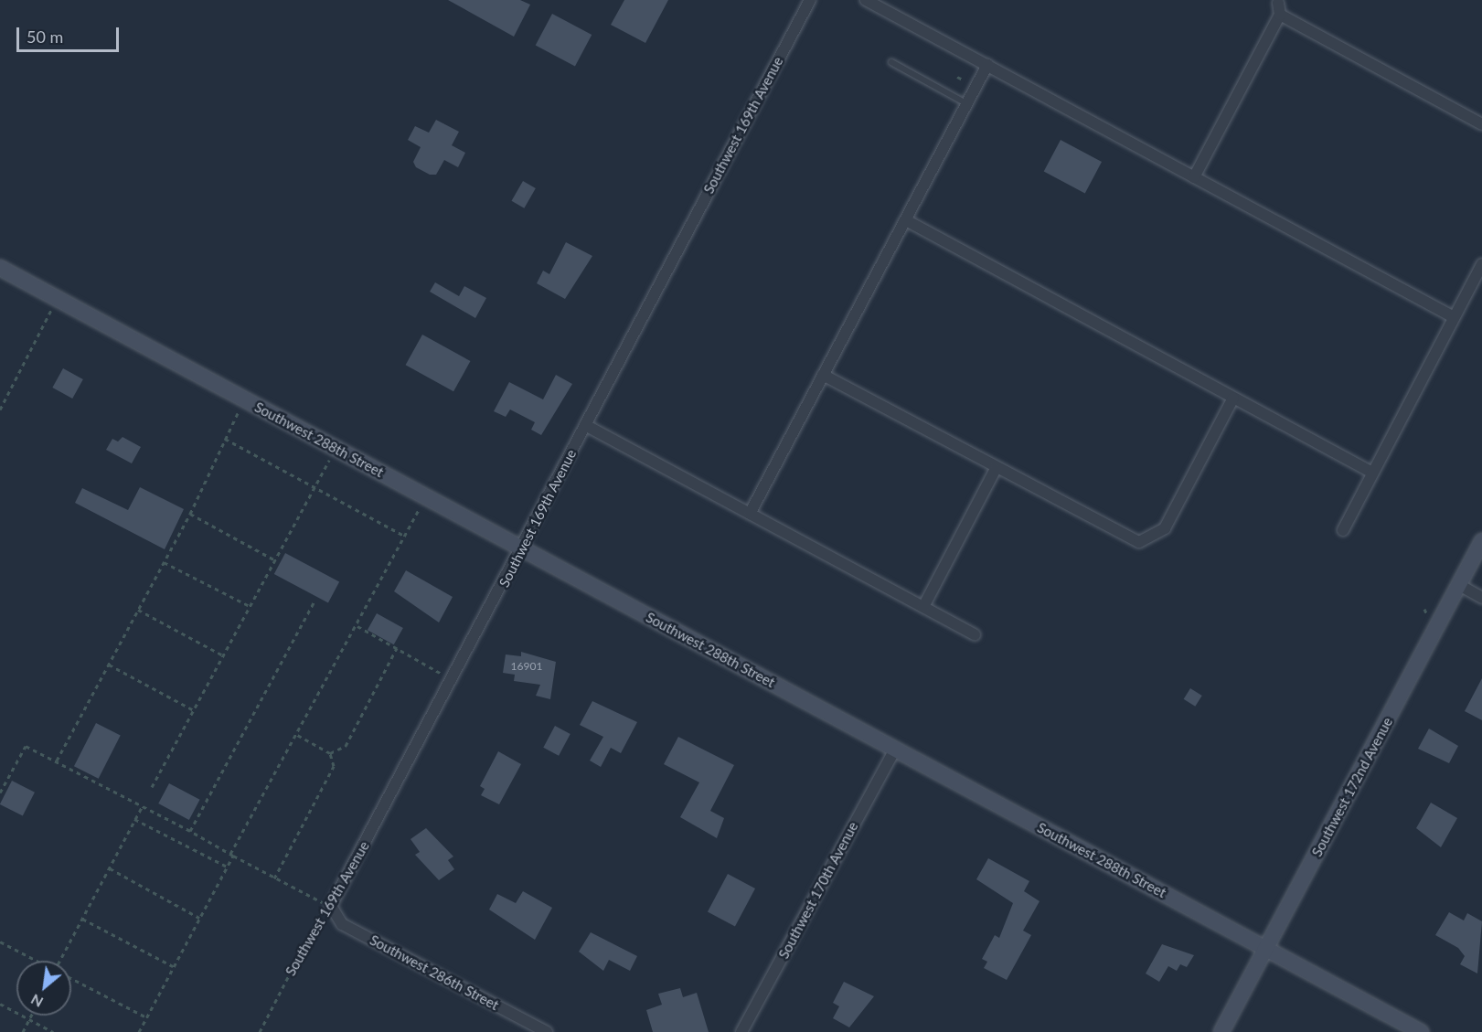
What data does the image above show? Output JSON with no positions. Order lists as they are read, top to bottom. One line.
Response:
{"streets":{"street":["Southwest 169th Avenue","Southwest 288th Street","Southwest 172nd Avenue","Southwest 170th Avenue","Southwest 286th Street"]},"crossings":[["Southwest 169th Avenue","Southwest 288th Street"],["Southwest 169th Avenue","Southwest 286th Street"],["Southwest 288th Street","Southwest 172nd Avenue"],["Southwest 288th Street","Southwest 170th Avenue"]],"house_numbers":["16901"],"scale_bar":"50 m","north":"bottom left"}
